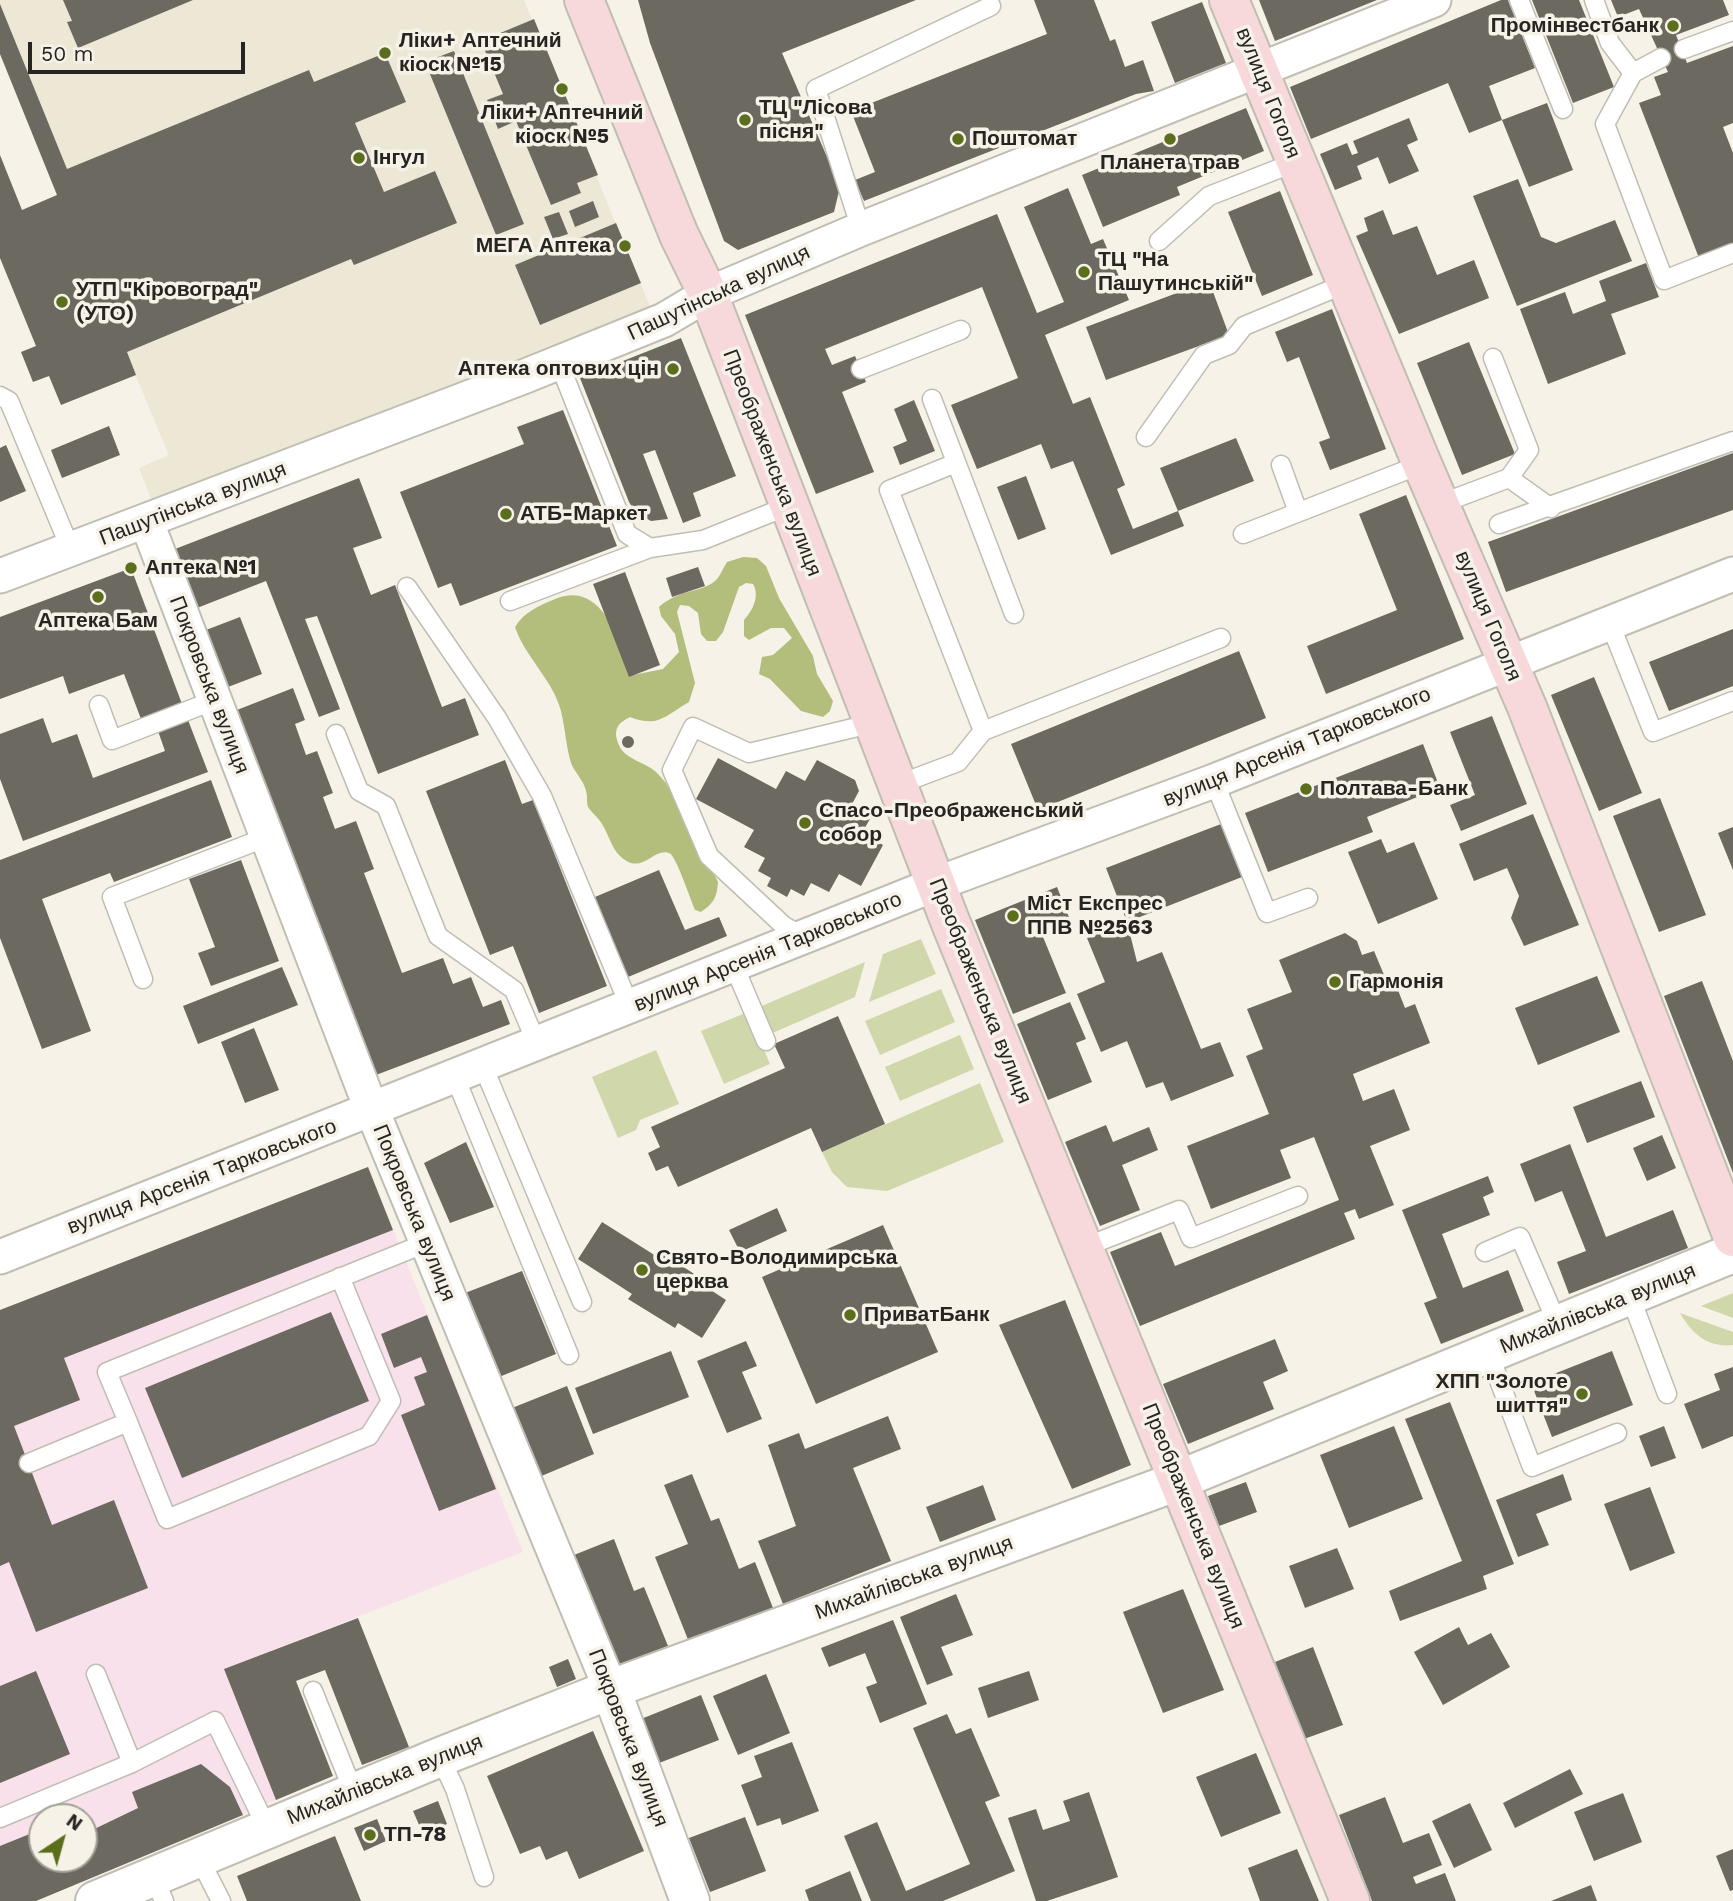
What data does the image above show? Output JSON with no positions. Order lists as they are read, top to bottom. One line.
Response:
{"streets":{"main road":["вулиця Гоголя","Преображенська вулиця"],"street":["Пашутінська вулиця","Покровська вулиця","вулиця Арсенія Тарковського","Михайлівська вулиця"]},"crossings":[["вулиця Гоголя","Пашутінська вулиця"],["вулиця Гоголя","вулиця Арсенія Тарковського"],["Пашутінська вулиця","Преображенська вулиця"],["Пашутінська вулиця","Покровська вулиця"],["Преображенська вулиця","вулиця Арсенія Тарковського"],["Преображенська вулиця","Михайлівська вулиця"],["Покровська вулиця","вулиця Арсенія Тарковського"],["Покровська вулиця","Михайлівська вулиця"]],"places":["Промінвестбанк","Ліки+ Аптечний кіоск №15","Ліки+ Аптечний кіоск №5","ТЦ \"Лісова пісня\"","Поштомат","Планета трав","Інгул","МЕГА Аптека","ТЦ \"На Пашутинській\"","УТП \"Кіровоград\" (УТО)","Аптека оптових цін","АТБ-Маркет","Аптека №1","Аптека Бам","Полтава-Банк","Спасо-Преображенський собор","Міст Експрес ППВ №2563","Гармонія","Свято-Володимирська церква","ПриватБанк","ХПП \"Золоте шиття\"","ТП-78"],"scale_bar":"50 m","north":"top right"}
